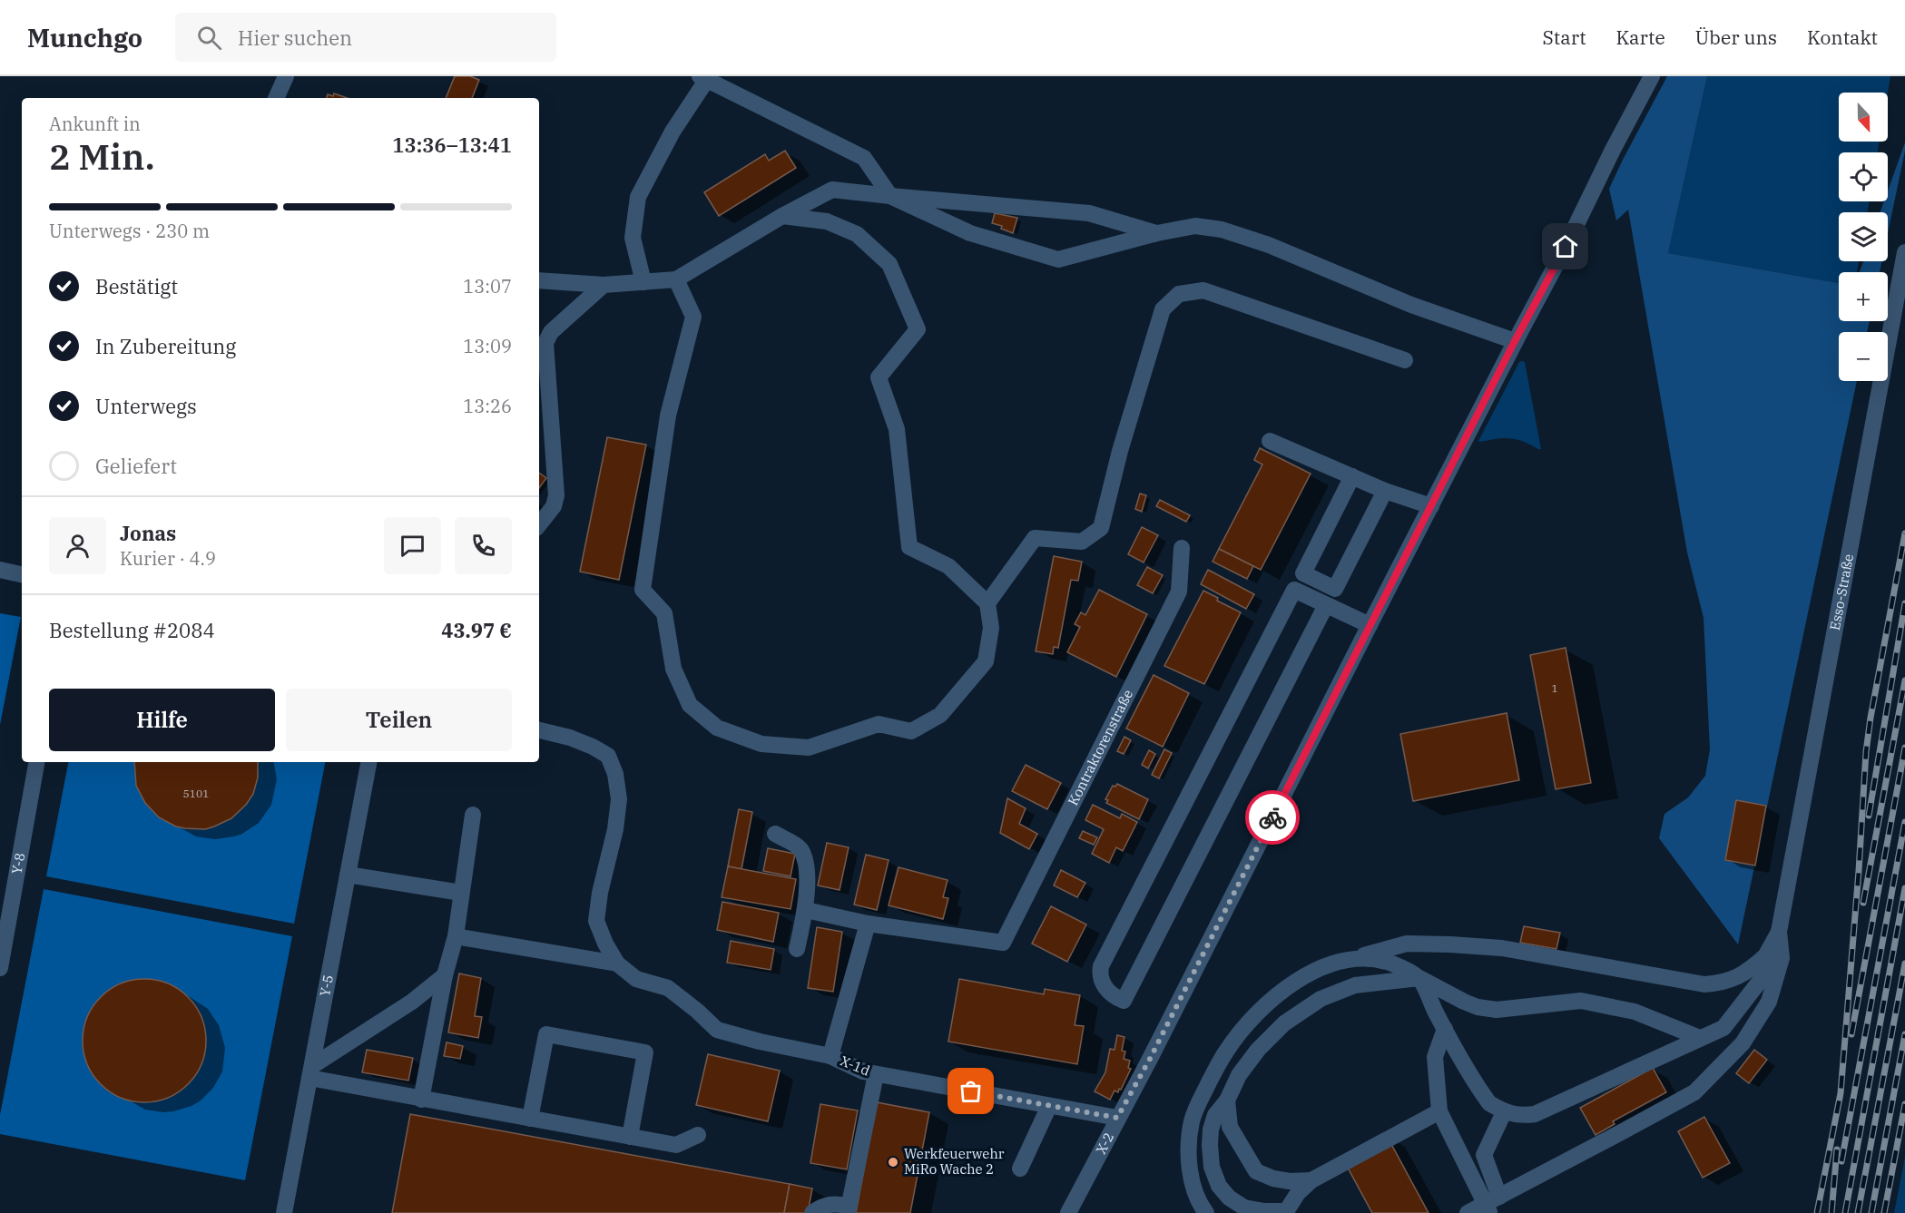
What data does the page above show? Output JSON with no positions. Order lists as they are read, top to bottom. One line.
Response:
{"streets":{"street":["Esso-Straße","Kontraktorenstraße","Y-8","Y-5","X-1d","X-2"]},"crossings":[["Kontraktorenstraße","X-1d"],["X-1d","X-2"]],"places":["Werkfeuerwehr MiRo Wache 2"],"house_numbers":["1","5101"],"north":"bottom","page":{"header":"Munchgo","search":"Hier suchen","nav":["Start","Karte","Über uns","Kontakt"],"map_buttons":["+","−"],"heading":["2 Min.","Ankunft in","13:36–13:41"],"panel":["Jonas","Kurier · 4.9","Bestellung #2084","43.97 €"],"bar":"Unterwegs · 230 m","list":[["Bestätigt","13:07"],["In Zubereitung","13:09"],["Unterwegs","13:26"],"Geliefert"],"buttons":["Hilfe","Teilen"]}}
